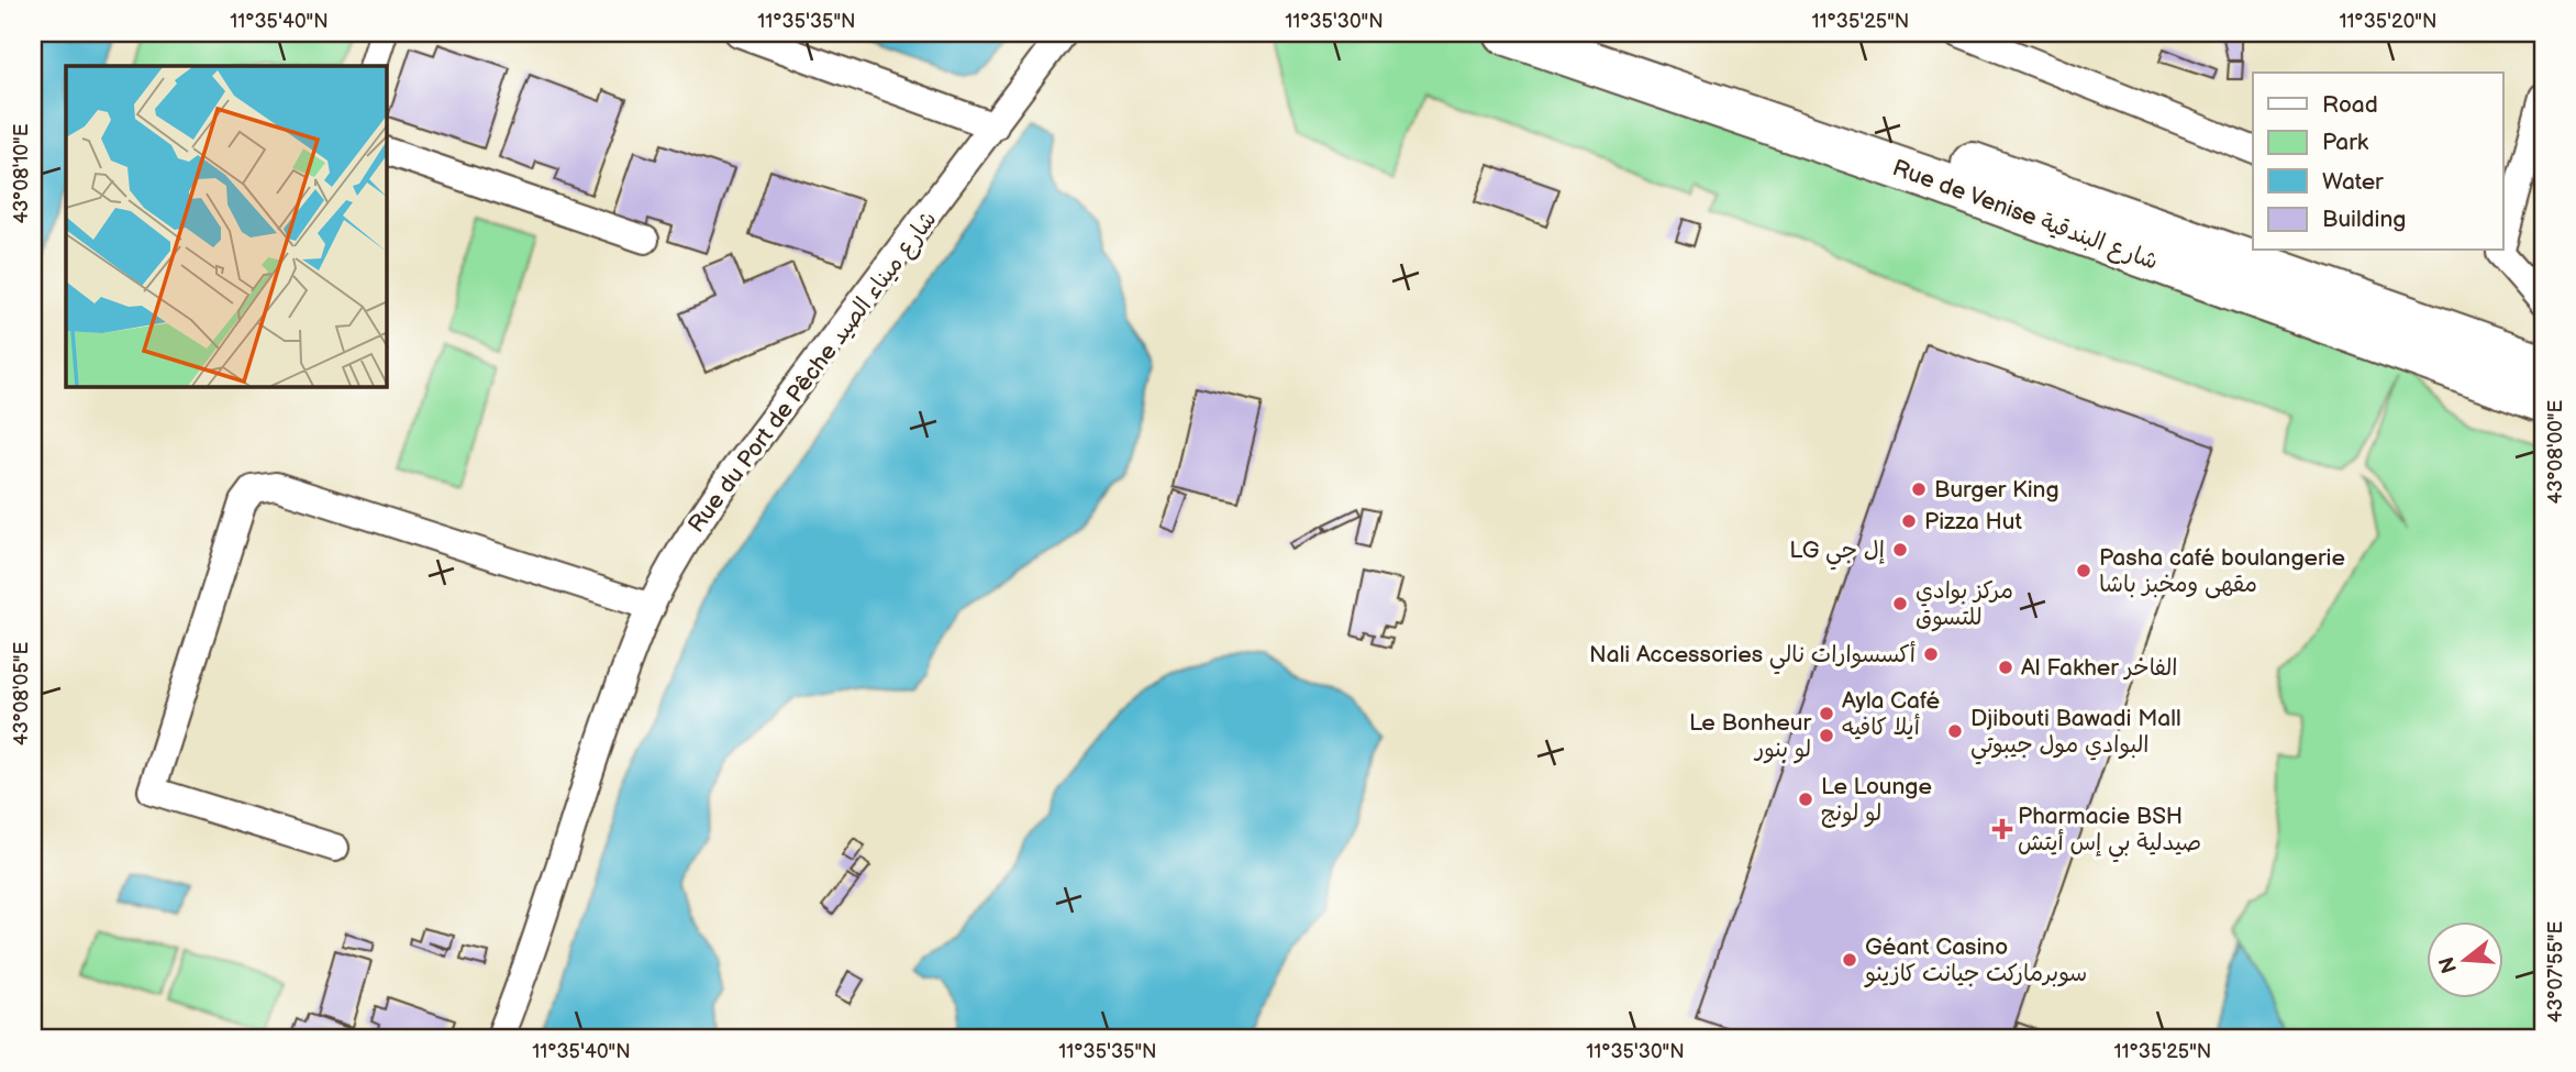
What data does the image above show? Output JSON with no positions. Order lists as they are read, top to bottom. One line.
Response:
{"streets":{"main road":["Rue de Venise شارع البندقية"],"street":["Rue du Port de Pêche شارع ميناء الصيد"]},"places":{"other":["Burger King","Pizza Hut","LG إل جي","Pasha café boulangerie مقهى ومخبز باشا","مركز بوادي للتسوق","Nali Accessories أكسسوارات نالي","Al Fakher الفاخر","Ayla Café أيلا كافيه","Djibouti Bawadi Mall البوادي مول جيبوتي","Le Bonheur لو بنور","Le Lounge لو لونج","Géant Casino سوبرماركت جيانت كازينو"],"health":["Pharmacie BSH صيدلية بي إس أيتش"]},"legend":["Road","Park","Water","Building"],"north":"left","coordinates":["11°35'40\"N","11°35'35\"N","11°35'30\"N","11°35'25\"N","11°35'20\"N","43°08'10\"E","43°08'00\"E","43°08'05\"E","43°07'55\"E"]}
